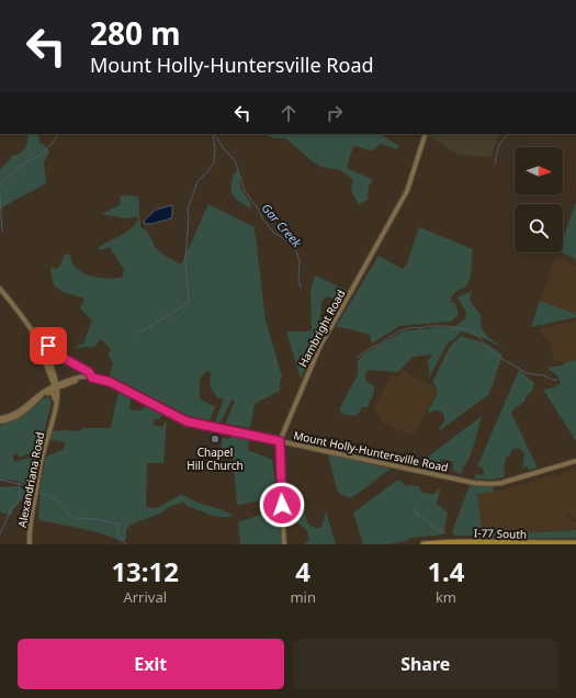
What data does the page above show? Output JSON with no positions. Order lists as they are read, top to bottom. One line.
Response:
{"streets":{"highway":["I-77 South"],"main road":["Hambright Road","Mount Holly-Huntersville Road","Alexandriana Road"]},"crossings":[["Hambright Road","Mount Holly-Huntersville Road"],["Mount Holly-Huntersville Road","Alexandriana Road"]],"water":["Gar Creek"],"places":["Chapel Hill Church"],"north":"right","page":{"turn":["280 m","Mount Holly-Huntersville Road"],"eta":["13:12","Arrival","4","min","1.4","km"],"buttons":["Exit","Share"]}}
